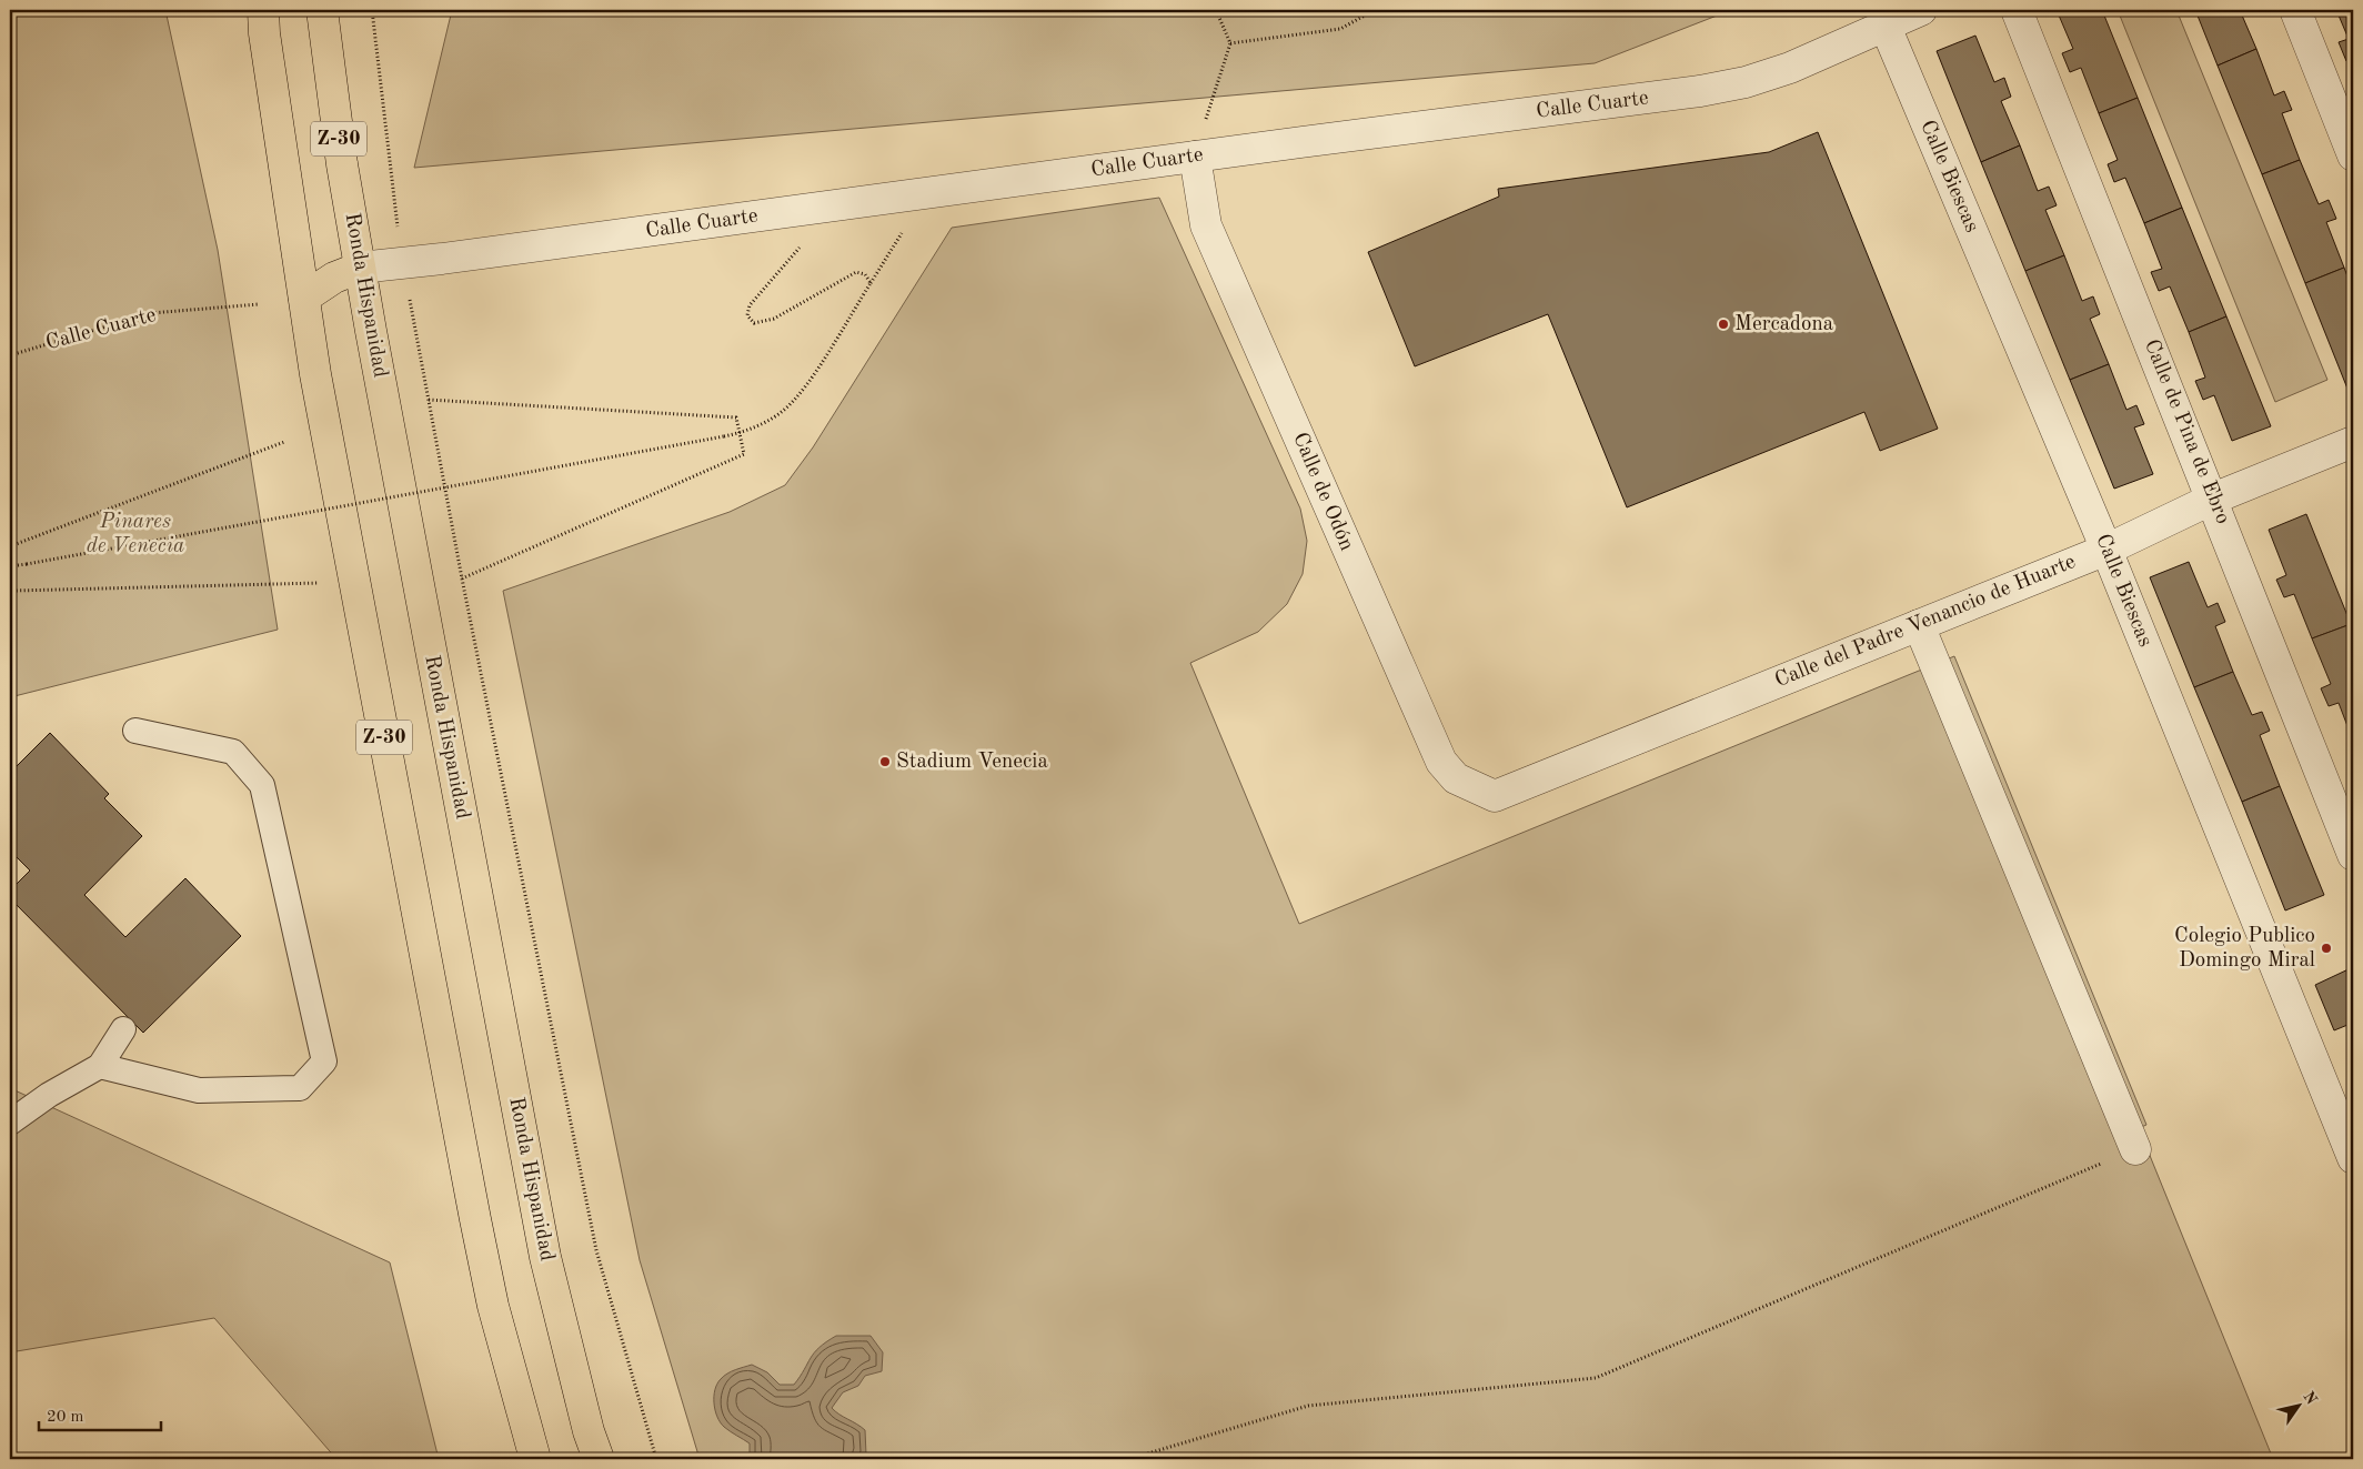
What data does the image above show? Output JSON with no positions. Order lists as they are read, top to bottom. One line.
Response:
{"streets":{"highway":["Z-30","Ronda Hispanidad"],"street":["Calle Cuarte","Calle Biescas","Calle de Pina de Ebro","Calle de Odón","Calle del Padre Venancio de Huarte"]},"crossings":[["Calle Cuarte","Calle Biescas"],["Calle Cuarte","Ronda Hispanidad"],["Calle Cuarte","Calle de Odón"],["Calle Biescas","Calle del Padre Venancio de Huarte"],["Calle de Pina de Ebro","Calle del Padre Venancio de Huarte"],["Calle de Odón","Calle del Padre Venancio de Huarte"]],"parks":["Pinares de Venecia"],"places":["Mercadona","Stadium Venecia","Colegio Publico Domingo Miral"],"scale_bar":"20 m","north":"top right"}
